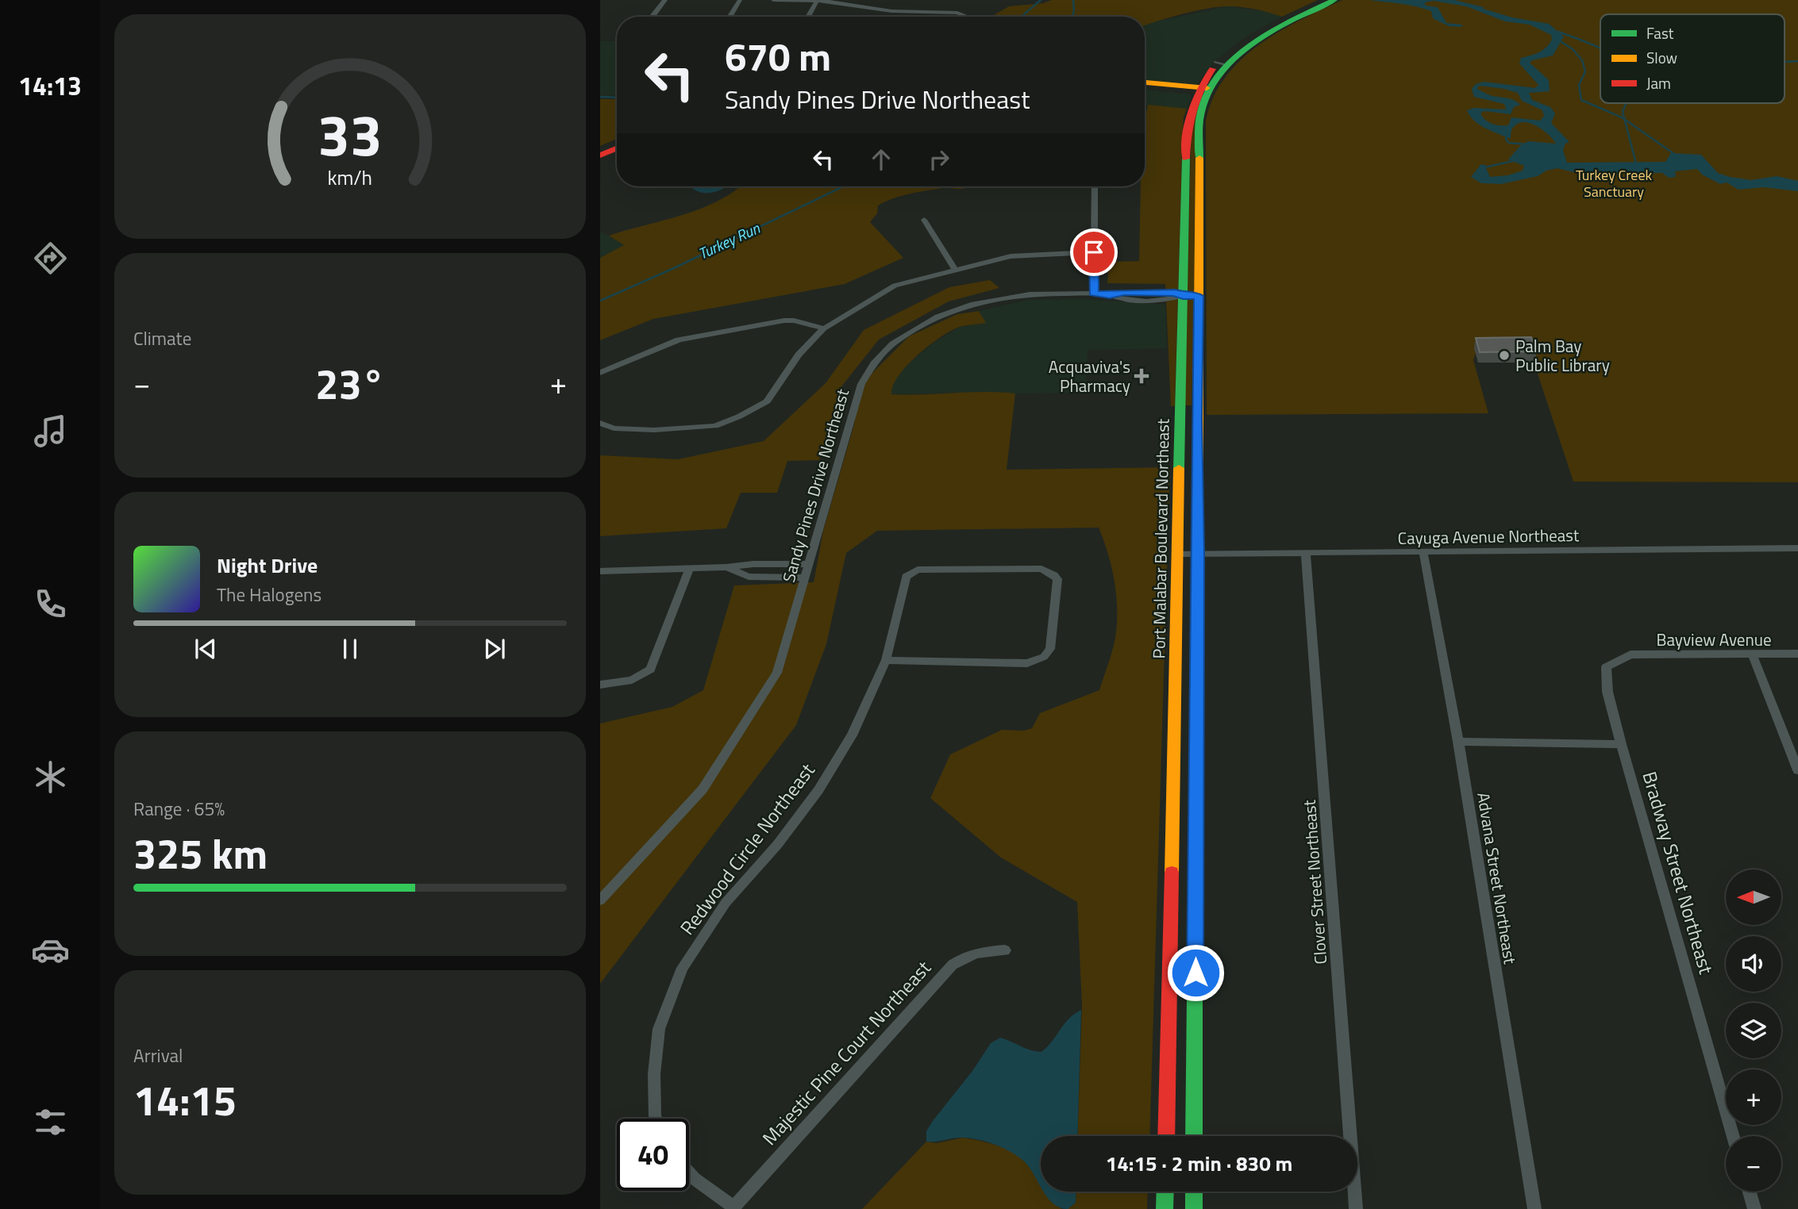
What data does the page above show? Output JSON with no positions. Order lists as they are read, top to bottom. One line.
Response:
{"streets":{"street":["Sandy Pines Drive Northeast","Cayuga Avenue Northeast","Port Malabar Boulevard Northeast","Bayview Avenue","Redwood Circle Northeast","Bradway Street Northeast","Advana Street Northeast","Clover Street Northeast","Majestic Pine Court Northeast"]},"crossings":[["Sandy Pines Drive Northeast","Port Malabar Boulevard Northeast"],["Cayuga Avenue Northeast","Port Malabar Boulevard Northeast"],["Cayuga Avenue Northeast","Advana Street Northeast"],["Cayuga Avenue Northeast","Clover Street Northeast"],["Bayview Avenue","Bradway Street Northeast"]],"water":["Turkey Run"],"parks":["Turkey Creek Sanctuary"],"places":{"other":["Palm Bay Public Library"],"health":["Acquaviva's Pharmacy"]},"legend":["Fast","Slow","Jam"],"north":"left","page":{"tabs":"14:13","turn":["670 m","Sandy Pines Drive Northeast"],"tile":["Climate",["Range · 65%","325 km"],["Arrival","14:15"]],"heat":["−","23°","+"],"song":["Night Drive","The Halogens"],"map_buttons":["+","−"],"limit":"40","trip":"14:15 · 2 min · 830 m","gauge":["33","km/h"]}}
